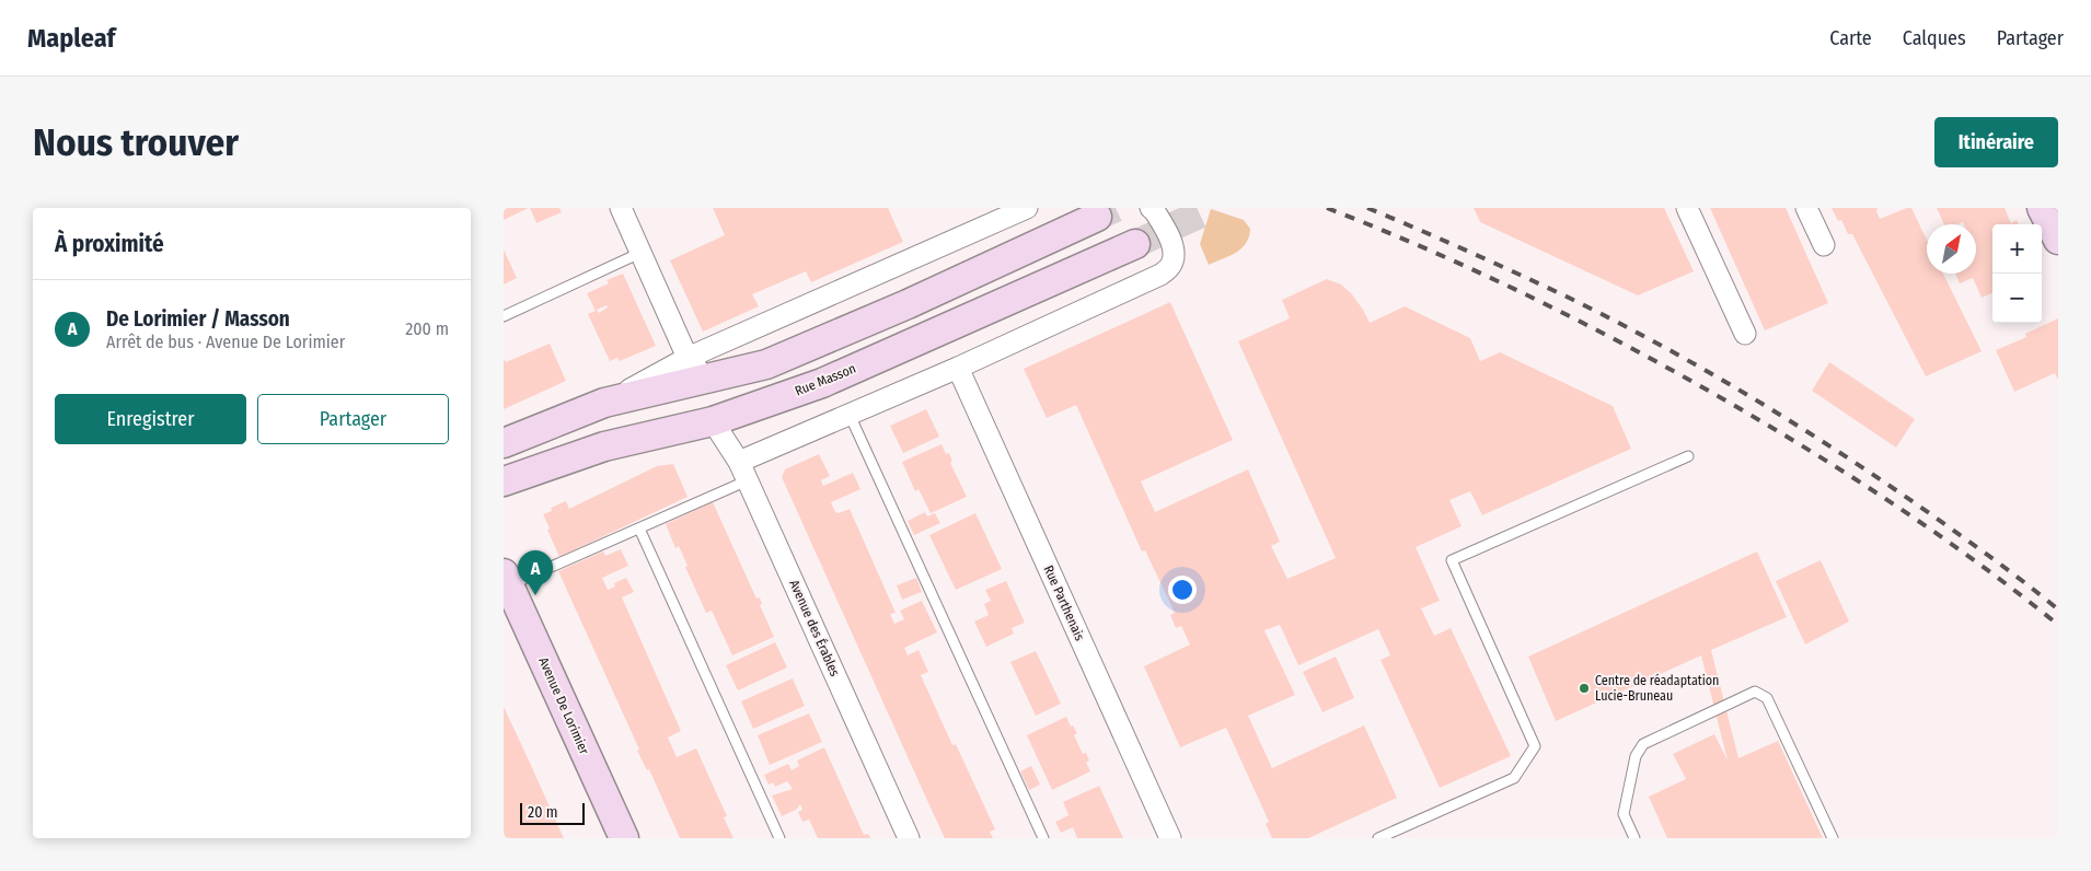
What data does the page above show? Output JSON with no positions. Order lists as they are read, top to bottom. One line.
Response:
{"streets":{"street":["Rue Masson","Rue Parthenais","Avenue des Érables","Avenue De Lorimier"]},"crossings":[["Rue Masson","Avenue des Érables"]],"places":["Centre de réadaptation Lucie-Bruneau"],"scale_bar":"20 m","north":"top right","page":{"header":"Mapleaf","nav":["Carte","Calques","Partager"],"buttons":["Itinéraire",["Enregistrer","Partager"]],"title":"Nous trouver","heading":"À proximité","map_buttons":["+","−"],"list":[{"mark":"A","name":"De Lorimier / Masson","note":"Arrêt de bus · Avenue De Lorimier","value":"200 m"}],"pins":"A","scale":"20 m"}}
